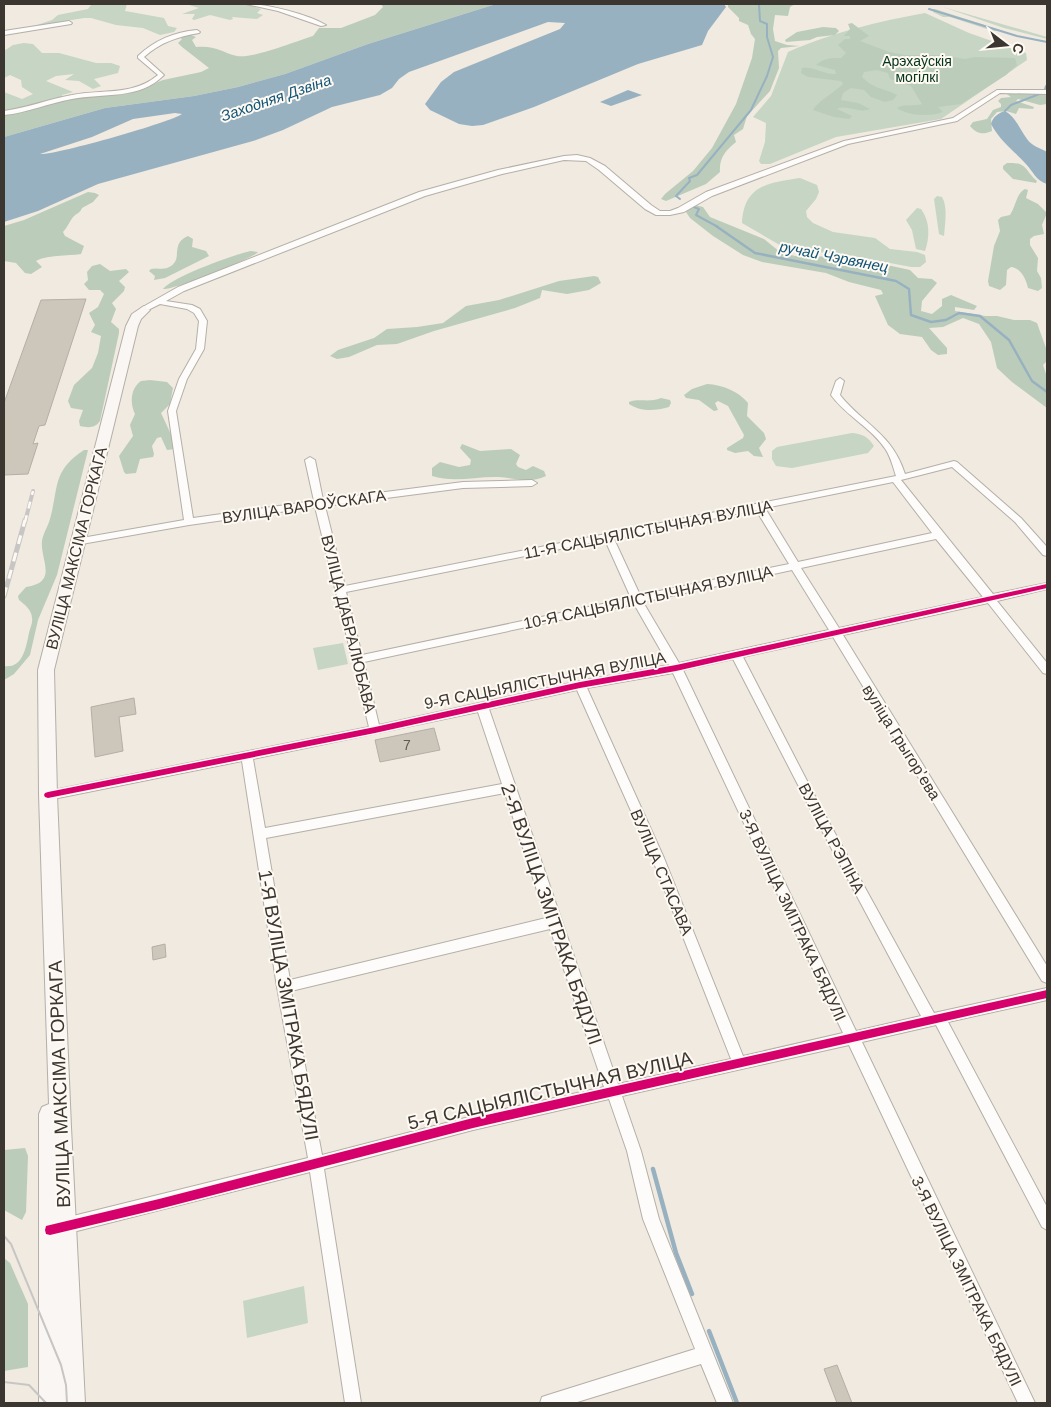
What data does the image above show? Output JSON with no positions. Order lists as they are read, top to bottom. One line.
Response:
{"streets":{"main road":["ВУЛІЦА МАКСІМА ГОРКАГА"],"street":["ВУЛІЦА ВАРОЎСКАГА","11-Я САЦЫЯЛІСТЫЧНАЯ ВУЛІЦА","10-Я САЦЫЯЛІСТЫЧНАЯ ВУЛІЦА","ВУЛІЦА ДАБРАЛЮБАВА","9-Я САЦЫЯЛІСТЫЧНАЯ ВУЛІЦА","вуліца Грыгорʼева","ВУЛІЦА РЭПІНА","ВУЛІЦА СТАСАВА","2-Я ВУЛІЦА ЗМІТРАКА БЯДУЛІ","3-Я ВУЛІЦА ЗМІТРАКА БЯДУЛІ","1-Я ВУЛІЦА ЗМІТРАКА БЯДУЛІ","5-Я САЦЫЯЛІСТЫЧНАЯ ВУЛІЦА"]},"crossings":[["ВУЛІЦА ВАРОЎСКАГА","ВУЛІЦА МАКСІМА ГОРКАГА"],["ВУЛІЦА ВАРОЎСКАГА","ВУЛІЦА ДАБРАЛЮБАВА"],["11-Я САЦЫЯЛІСТЫЧНАЯ ВУЛІЦА","ВУЛІЦА ДАБРАЛЮБАВА"],["11-Я САЦЫЯЛІСТЫЧНАЯ ВУЛІЦА","вуліца Грыгорʼева"],["11-Я САЦЫЯЛІСТЫЧНАЯ ВУЛІЦА","3-Я ВУЛІЦА ЗМІТРАКА БЯДУЛІ"],["ВУЛІЦА МАКСІМА ГОРКАГА","9-Я САЦЫЯЛІСТЫЧНАЯ ВУЛІЦА"],["ВУЛІЦА МАКСІМА ГОРКАГА","5-Я САЦЫЯЛІСТЫЧНАЯ ВУЛІЦА"],["10-Я САЦЫЯЛІСТЫЧНАЯ ВУЛІЦА","ВУЛІЦА ДАБРАЛЮБАВА"],["10-Я САЦЫЯЛІСТЫЧНАЯ ВУЛІЦА","вуліца Грыгорʼева"],["10-Я САЦЫЯЛІСТЫЧНАЯ ВУЛІЦА","3-Я ВУЛІЦА ЗМІТРАКА БЯДУЛІ"],["ВУЛІЦА ДАБРАЛЮБАВА","9-Я САЦЫЯЛІСТЫЧНАЯ ВУЛІЦА"],["9-Я САЦЫЯЛІСТЫЧНАЯ ВУЛІЦА","вуліца Грыгорʼева"],["9-Я САЦЫЯЛІСТЫЧНАЯ ВУЛІЦА","ВУЛІЦА РЭПІНА"],["9-Я САЦЫЯЛІСТЫЧНАЯ ВУЛІЦА","ВУЛІЦА СТАСАВА"],["9-Я САЦЫЯЛІСТЫЧНАЯ ВУЛІЦА","2-Я ВУЛІЦА ЗМІТРАКА БЯДУЛІ"],["9-Я САЦЫЯЛІСТЫЧНАЯ ВУЛІЦА","3-Я ВУЛІЦА ЗМІТРАКА БЯДУЛІ"],["9-Я САЦЫЯЛІСТЫЧНАЯ ВУЛІЦА","1-Я ВУЛІЦА ЗМІТРАКА БЯДУЛІ"],["ВУЛІЦА РЭПІНА","5-Я САЦЫЯЛІСТЫЧНАЯ ВУЛІЦА"],["ВУЛІЦА СТАСАВА","5-Я САЦЫЯЛІСТЫЧНАЯ ВУЛІЦА"],["2-Я ВУЛІЦА ЗМІТРАКА БЯДУЛІ","5-Я САЦЫЯЛІСТЫЧНАЯ ВУЛІЦА"],["3-Я ВУЛІЦА ЗМІТРАКА БЯДУЛІ","5-Я САЦЫЯЛІСТЫЧНАЯ ВУЛІЦА"],["1-Я ВУЛІЦА ЗМІТРАКА БЯДУЛІ","5-Я САЦЫЯЛІСТЫЧНАЯ ВУЛІЦА"]],"water":["Заходняя Дзвіна","ручай Чэрвянец"],"parks":["Арэхаўскія могілкі"],"house_numbers":["7"],"north":"right"}
